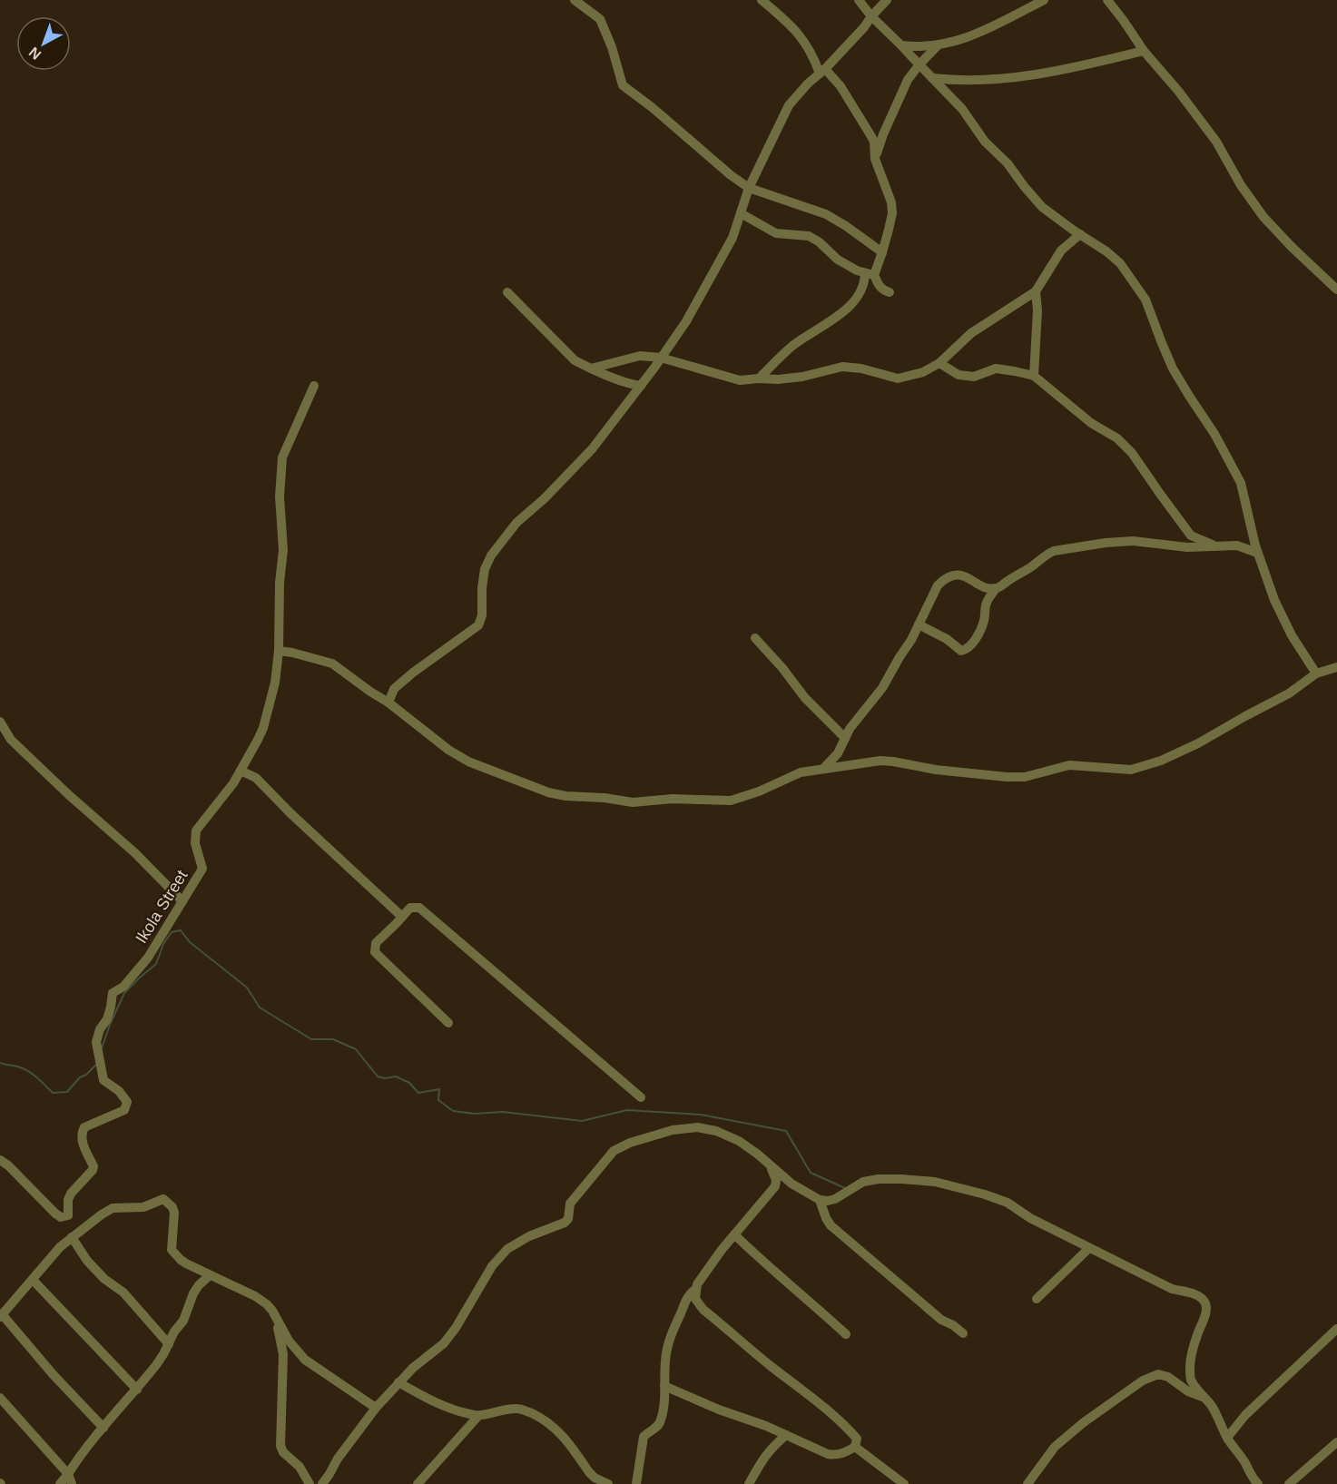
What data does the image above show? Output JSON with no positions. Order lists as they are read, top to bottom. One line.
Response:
{"streets":{"street":["Ikola Street"]},"north":"bottom left"}
